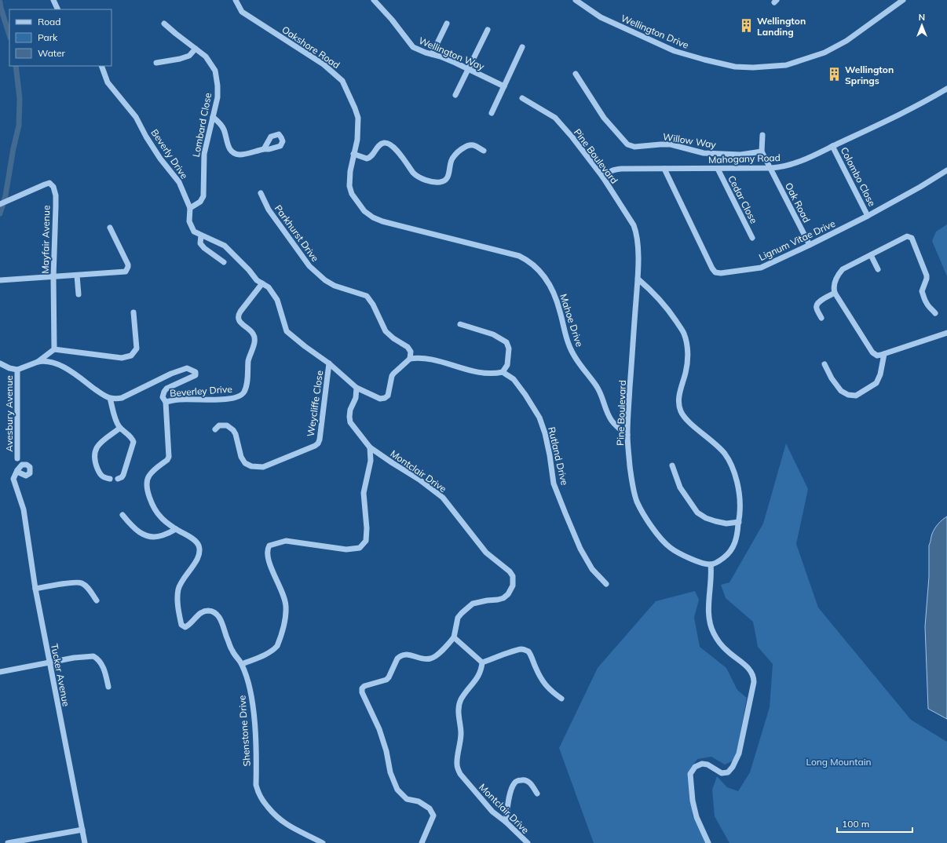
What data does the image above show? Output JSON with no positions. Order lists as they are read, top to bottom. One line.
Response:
{"streets":{"street":["Wellington Drive","Oakshore Road","Wellington Way","Lombard Close","Willow Way","Beverly Drive","Pine Boulevard","Mahogany Road","Colombo Close","Cedar Close","Oak Road","Parkhurst Drive","Mayfair Avenue","Lignum Vitae Drive","Mahoe Drive","Beverley Drive","Weycliffe Close","Avesbury Avenue","Rutland Drive","Montclair Drive","Tucker Avenue","Shenstone Drive"]},"crossings":[["Oakshore Road","Mahoe Drive"],["Lombard Close","Beverly Drive"],["Beverly Drive","Beverley Drive"],["Pine Boulevard","Mahogany Road"],["Pine Boulevard","Mahoe Drive"],["Mahogany Road","Colombo Close"],["Mahogany Road","Cedar Close"],["Mahogany Road","Oak Road"],["Mahogany Road","Lignum Vitae Drive"],["Colombo Close","Lignum Vitae Drive"],["Oak Road","Lignum Vitae Drive"],["Beverley Drive","Shenstone Drive"]],"parks":["Long Mountain"],"places":{"building":["Wellington Landing","Wellington Springs"]},"legend":["Road","Park","Water"],"scale_bar":"100 m","north":"top"}
